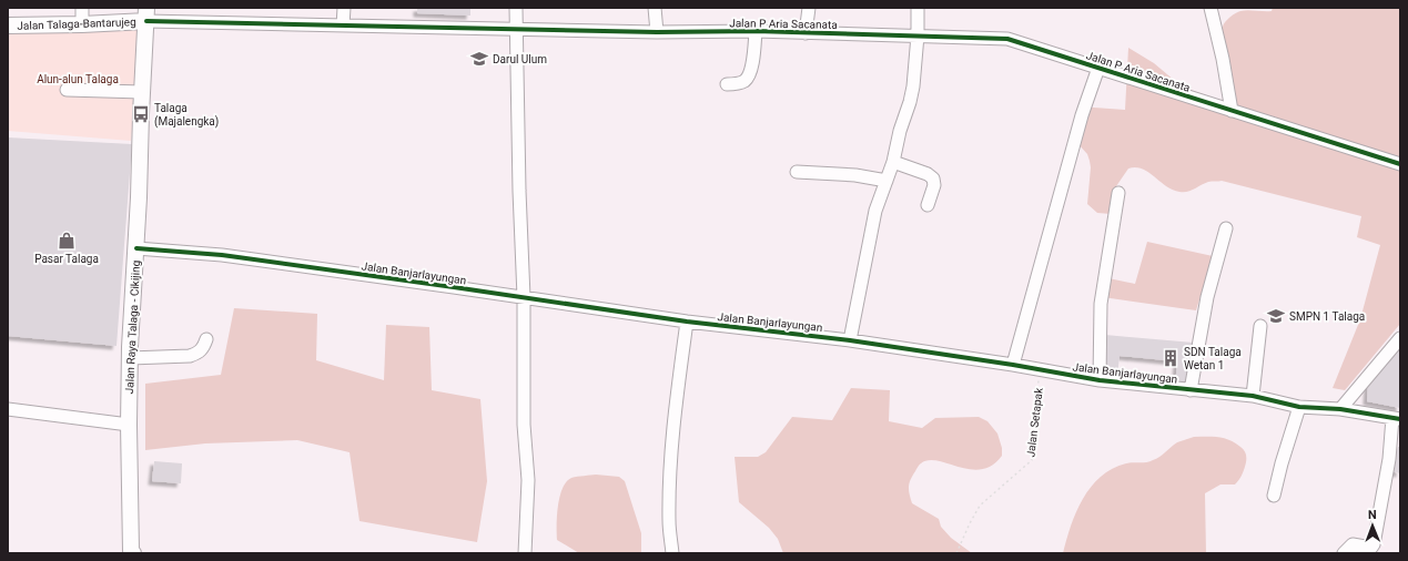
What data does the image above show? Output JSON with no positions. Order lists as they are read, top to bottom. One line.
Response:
{"streets":{"main road":["Jalan Talaga-Bantarujeg","Jalan Raya Talaga - Cikijing"],"street":["Jalan P Aria Sacanata","Jalan Banjarlayungan"],"path":["Jalan Setapak"]},"crossings":[["Jalan Talaga-Bantarujeg","Jalan P Aria Sacanata"],["Jalan Talaga-Bantarujeg","Jalan Raya Talaga - Cikijing"],["Jalan P Aria Sacanata","Jalan Raya Talaga - Cikijing"],["Jalan Banjarlayungan","Jalan Raya Talaga - Cikijing"],["Jalan Banjarlayungan","Jalan Setapak"]],"parks":["Alun-alun Talaga"],"places":{"school or university":["Darul Ulum","SMPN 1 Talaga"],"bus stop":["Talaga (Majalengka)"],"shop":["Pasar Talaga"],"building":["SDN Talaga Wetan 1"]},"north":"top"}
